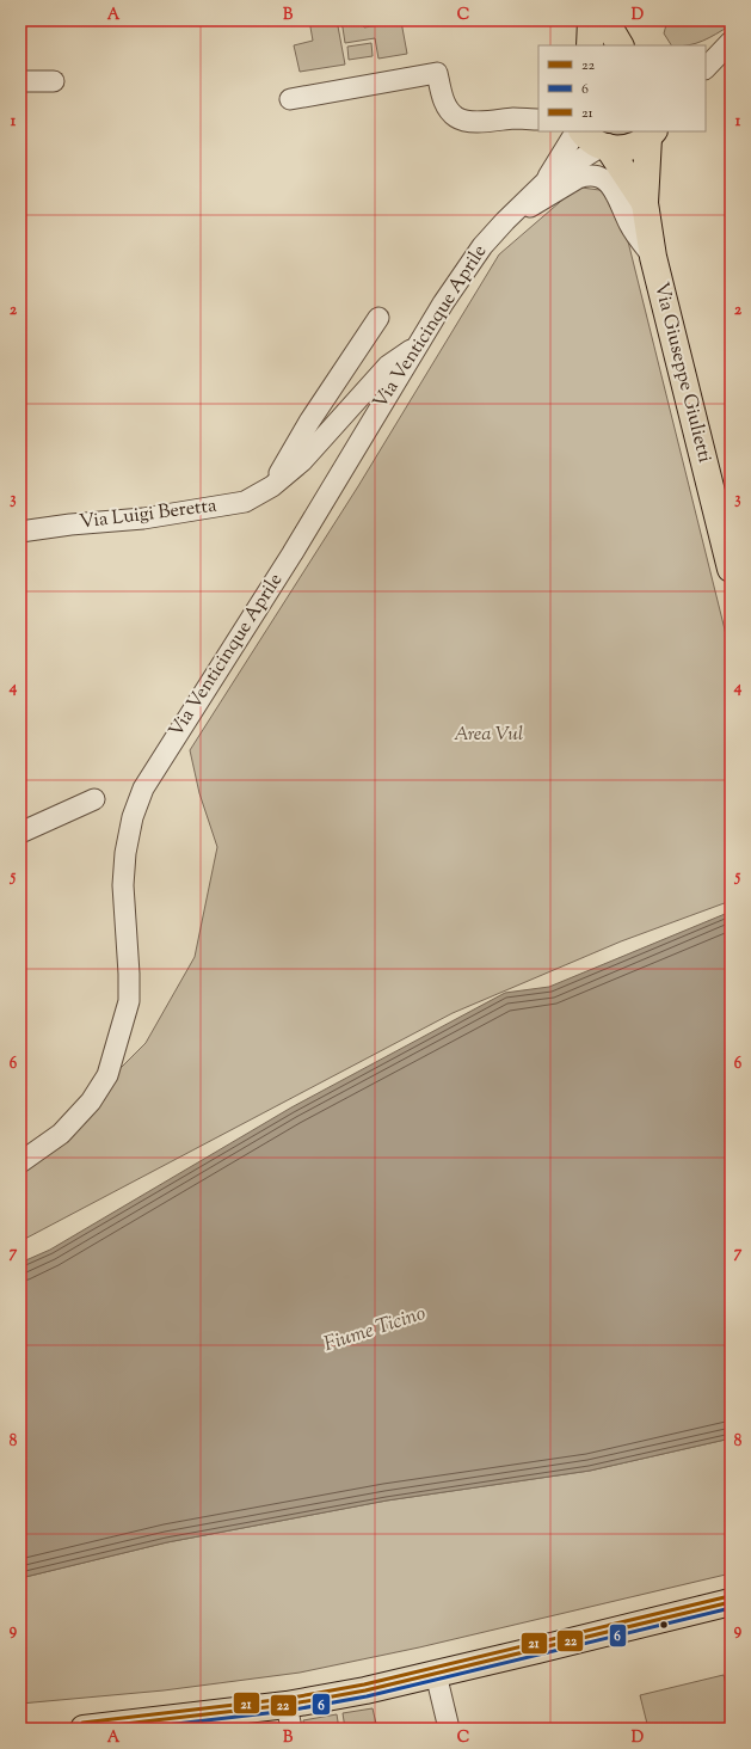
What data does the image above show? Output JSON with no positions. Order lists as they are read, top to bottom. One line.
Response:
{"streets":{"main road":["Via Giuseppe Giulietti"],"street":["Via Venticinque Aprile","Via Luigi Beretta"]},"crossings":[["Via Venticinque Aprile","Via Giuseppe Giulietti"],["Via Venticinque Aprile","Via Luigi Beretta"]],"water":["Fiume Ticino"],"parks":["Area Vul"],"lines":["transit line 21","transit line 22","transit line 6"],"legend":["22","6","21"],"grid":{"columns":["A","B","C","D"],"rows":["1","2","3","4","5","6","7","8","9"]}}
